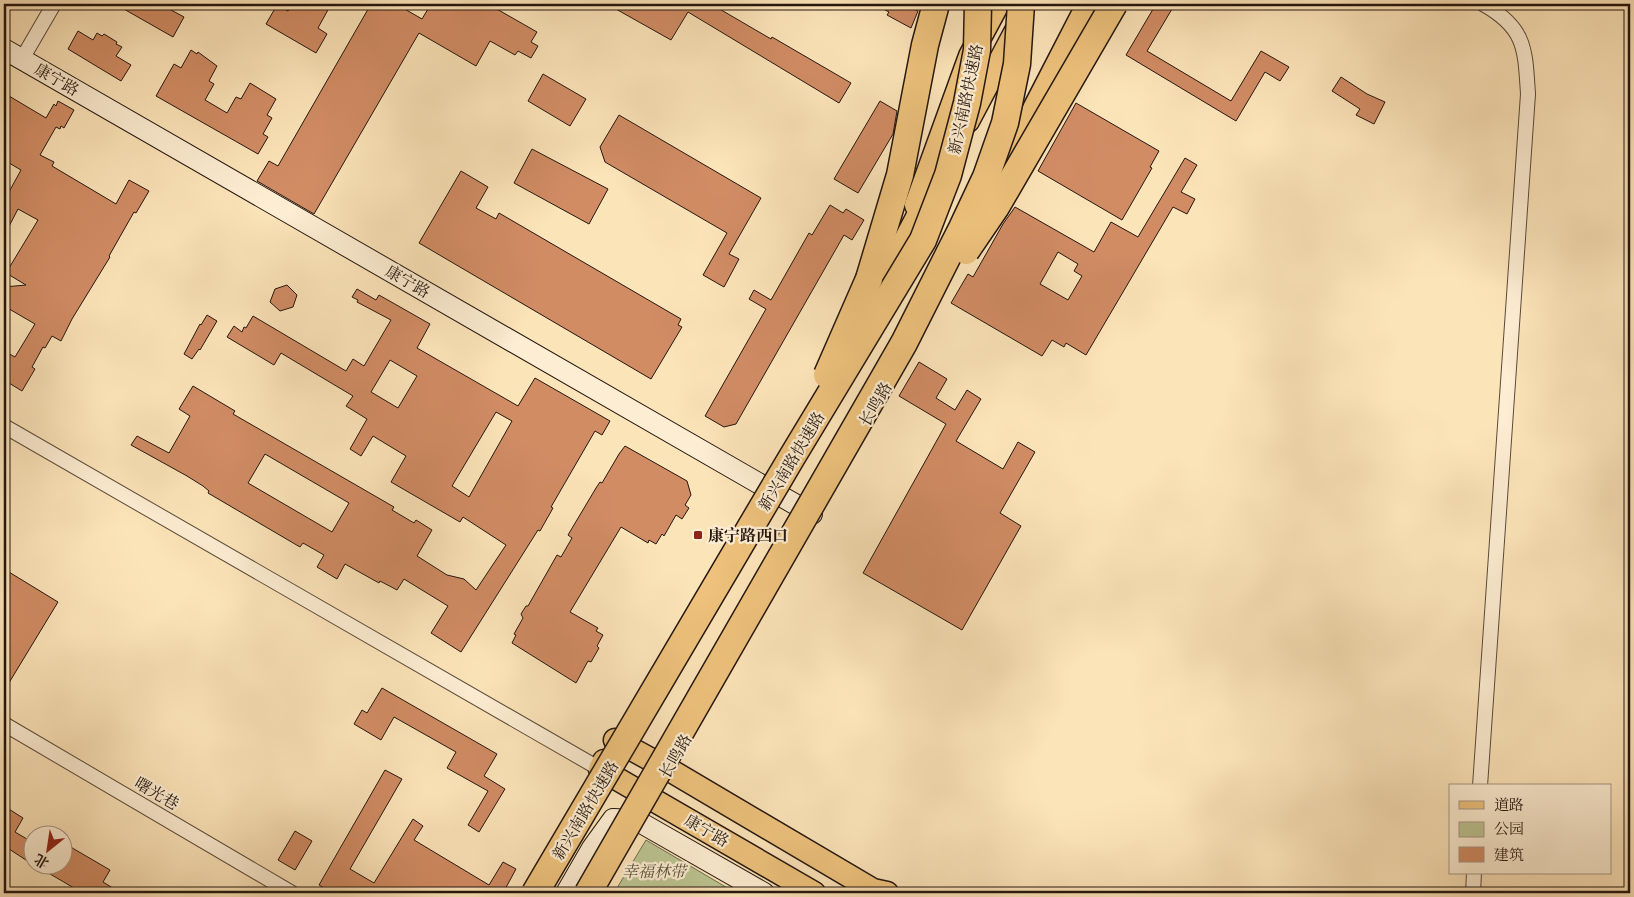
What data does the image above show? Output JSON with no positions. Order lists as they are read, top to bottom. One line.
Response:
{"streets":{"highway":["新兴南路快速路"],"main road":["康宁路","长鸣路"],"street":["曙光巷"]},"crossings":[["康宁路","长鸣路"]],"parks":["幸福林带"],"places":{"transit":["康宁路西口"]},"legend":["道路","公园","建筑"],"north":"bottom left"}
